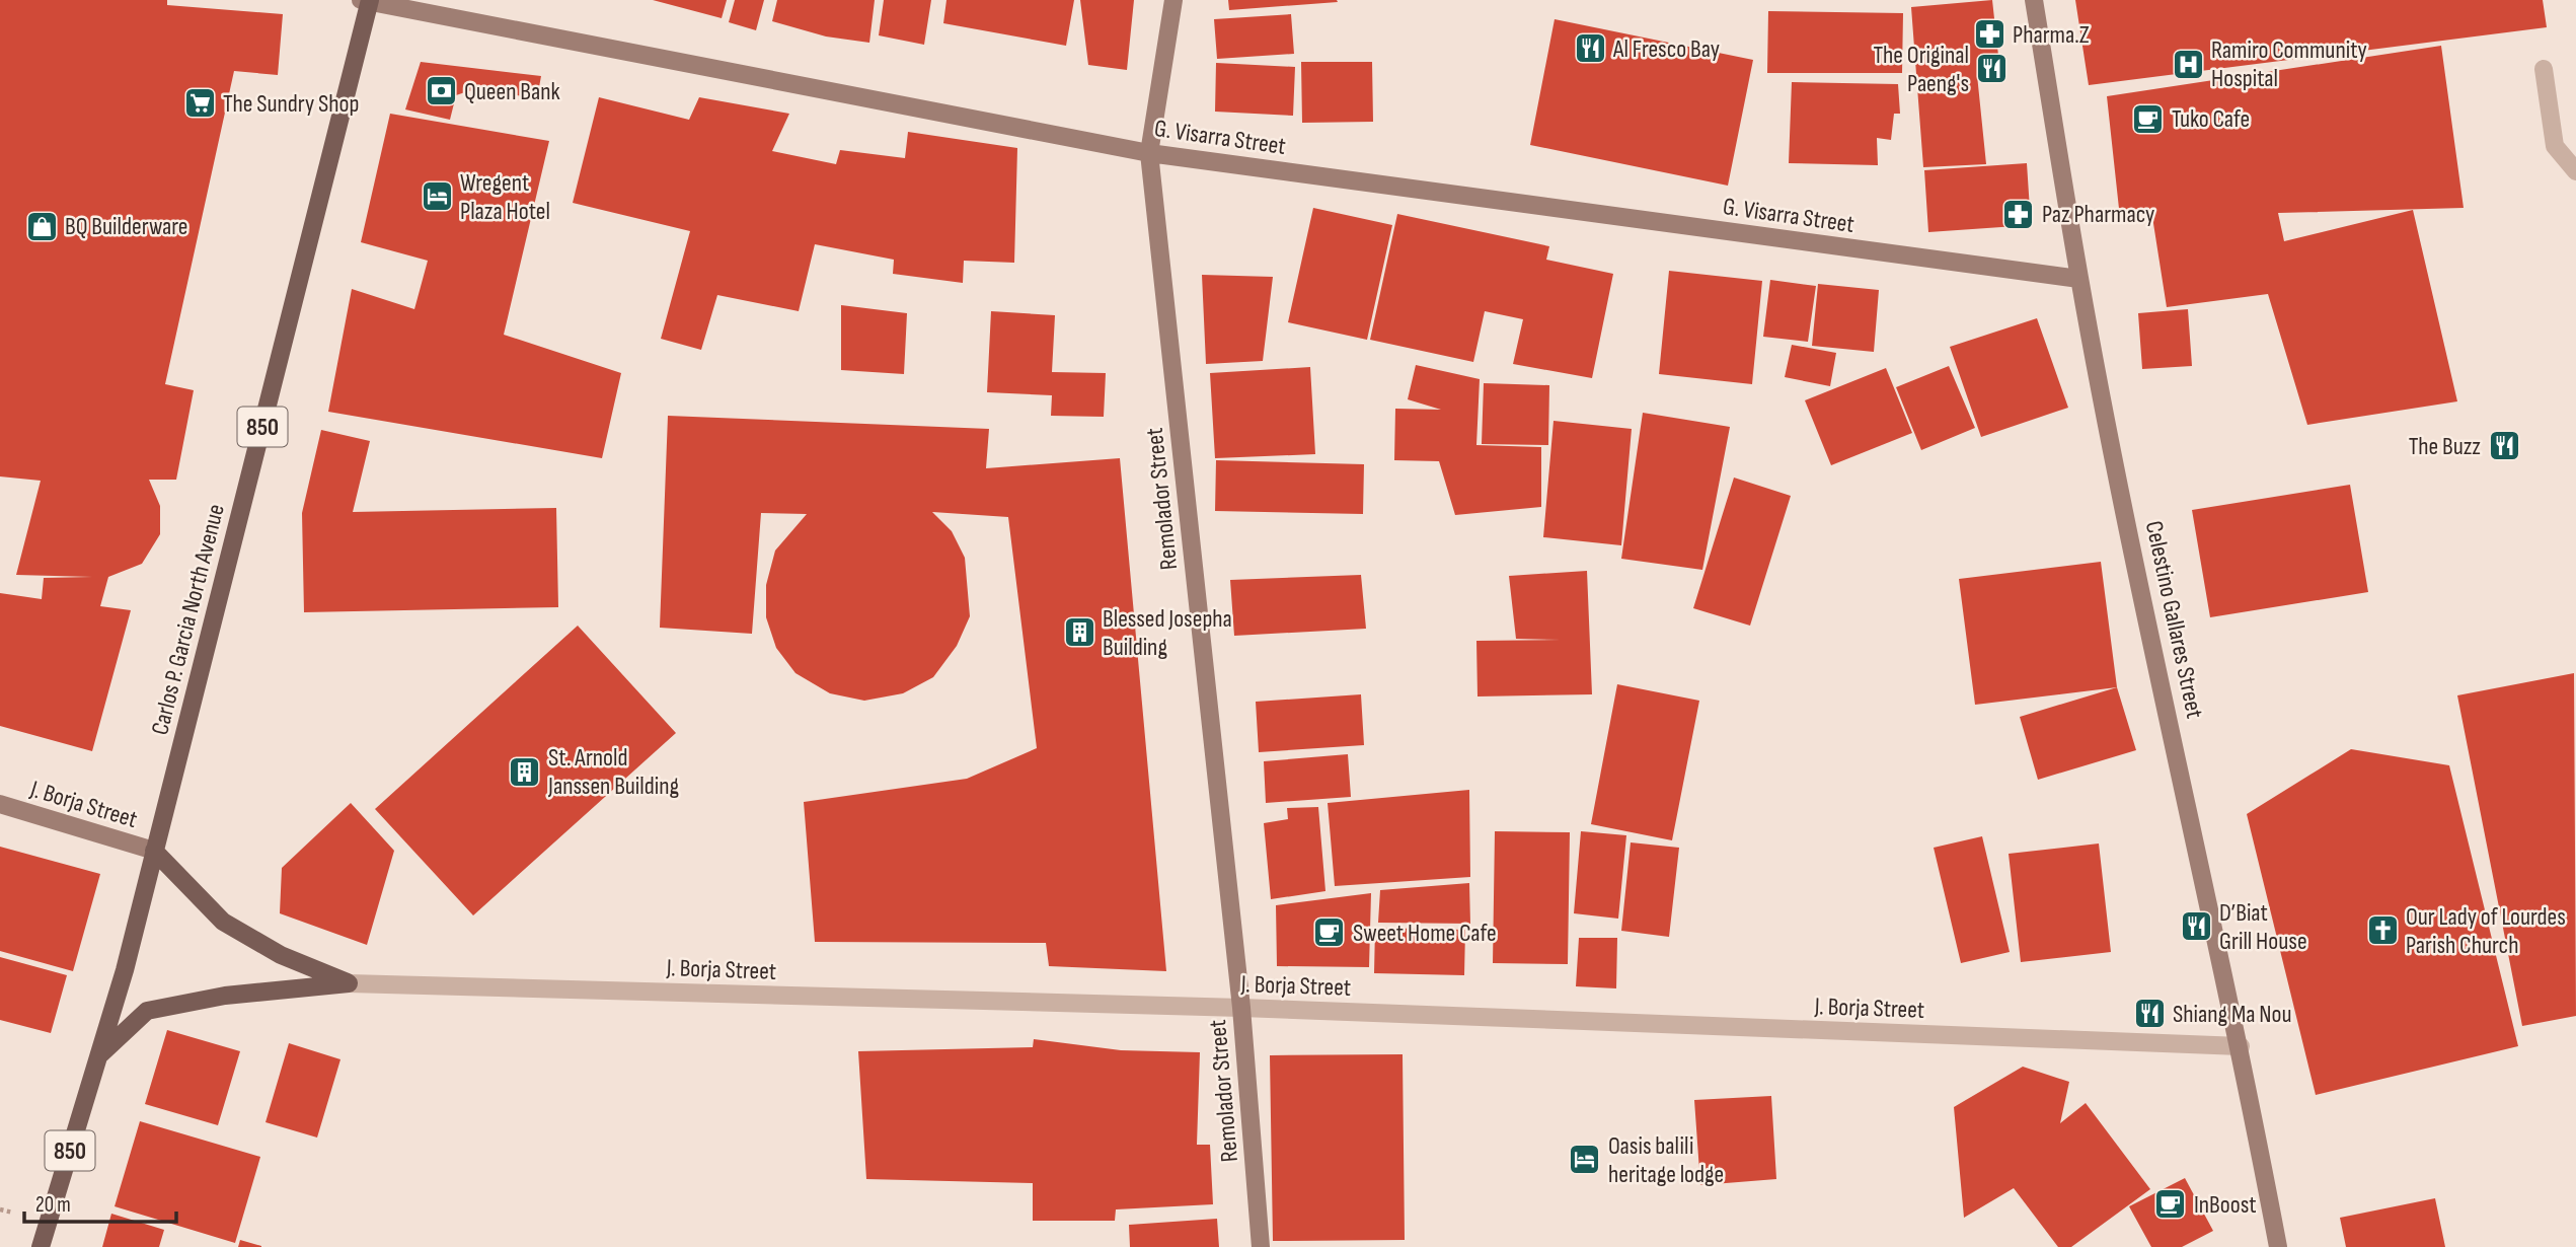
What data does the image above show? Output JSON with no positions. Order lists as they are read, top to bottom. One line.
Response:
{"streets":{"main road":["850","Carlos P. Garcia North Avenue"],"street":["G. Visarra Street","Remolador Street","Celestino Gallares Street","J. Borja Street"]},"crossings":[["G. Visarra Street","Remolador Street"],["G. Visarra Street","Carlos P. Garcia North Avenue"],["G. Visarra Street","Celestino Gallares Street"],["Remolador Street","J. Borja Street"],["Carlos P. Garcia North Avenue","J. Borja Street"],["Celestino Gallares Street","J. Borja Street"]],"places":{"pharmacy":["Pharma.Z","Paz Pharmacy"],"restaurant":["Al Fresco Bay","The Original Paeng's","The Buzz","D’Biat Grill House","Shiang Ma Nou"],"hospital":["Ramiro Community Hospital"],"bank":["Queen Bank"],"supermarket":["The Sundry Shop"],"cafe":["Tuko Cafe","Sweet Home Cafe","InBoost"],"hotel":["Wregent Plaza Hotel","Oasis balili heritage lodge"],"shop":["BQ Builderware"],"building":["Blessed Josepha Building","St. Arnold Janssen Building"],"church":["Our Lady of Lourdes Parish Church"]},"scale_bar":"20 m"}
